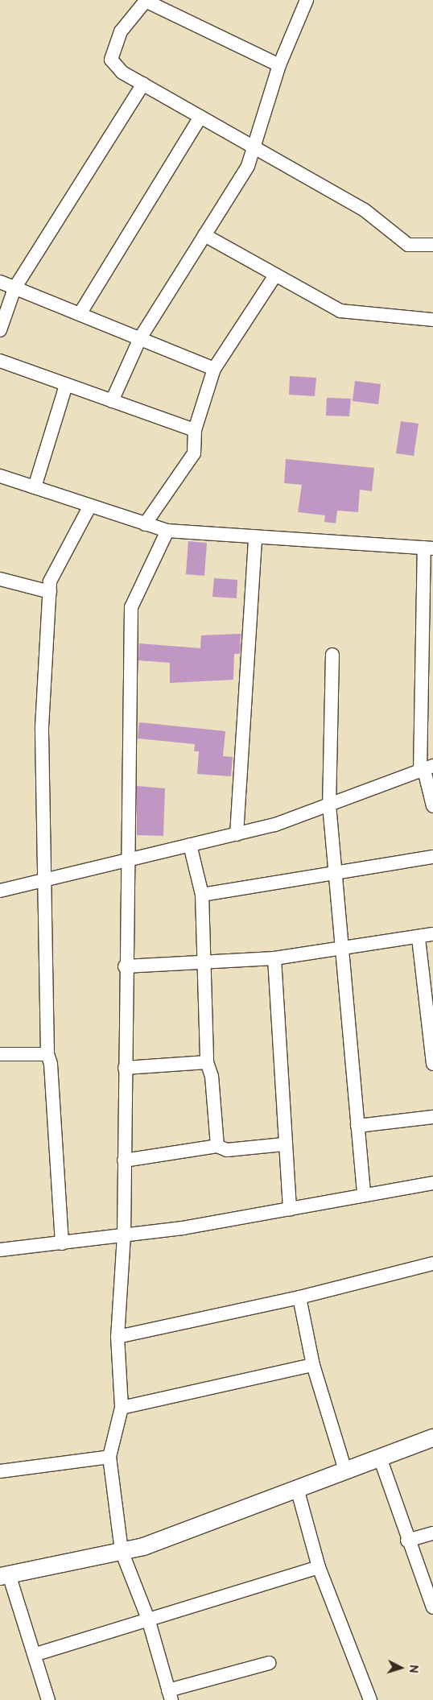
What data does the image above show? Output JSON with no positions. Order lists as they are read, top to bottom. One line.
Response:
{"north":"right"}
